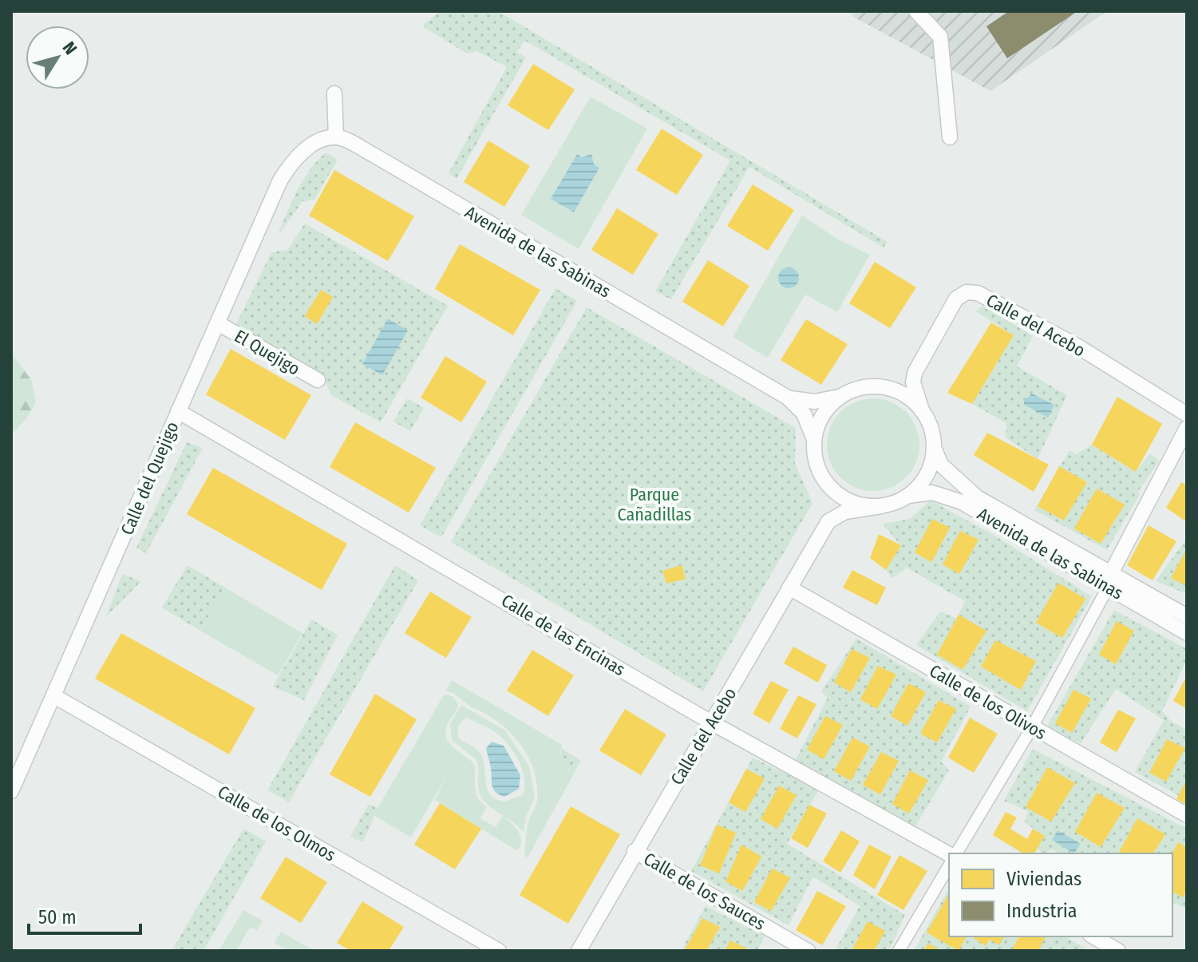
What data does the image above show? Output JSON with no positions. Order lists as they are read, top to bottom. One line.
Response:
{"streets":{"street":["Avenida de las Sabinas","Calle del Acebo","El Quejigo","Calle del Quejigo","Calle de las Encinas","Calle de los Olivos","Calle de los Olmos","Calle de los Sauces"]},"crossings":[["Avenida de las Sabinas","Calle del Quejigo"],["Calle del Acebo","Calle de las Encinas"],["Calle del Acebo","Calle de los Olivos"],["Calle del Acebo","Calle de los Sauces"],["El Quejigo","Calle del Quejigo"],["Calle del Quejigo","Calle de las Encinas"],["Calle del Quejigo","Calle de los Olmos"]],"parks":["Parque Cañadillas"],"legend":["Viviendas","Industria"],"scale_bar":"50 m","north":"top right"}
